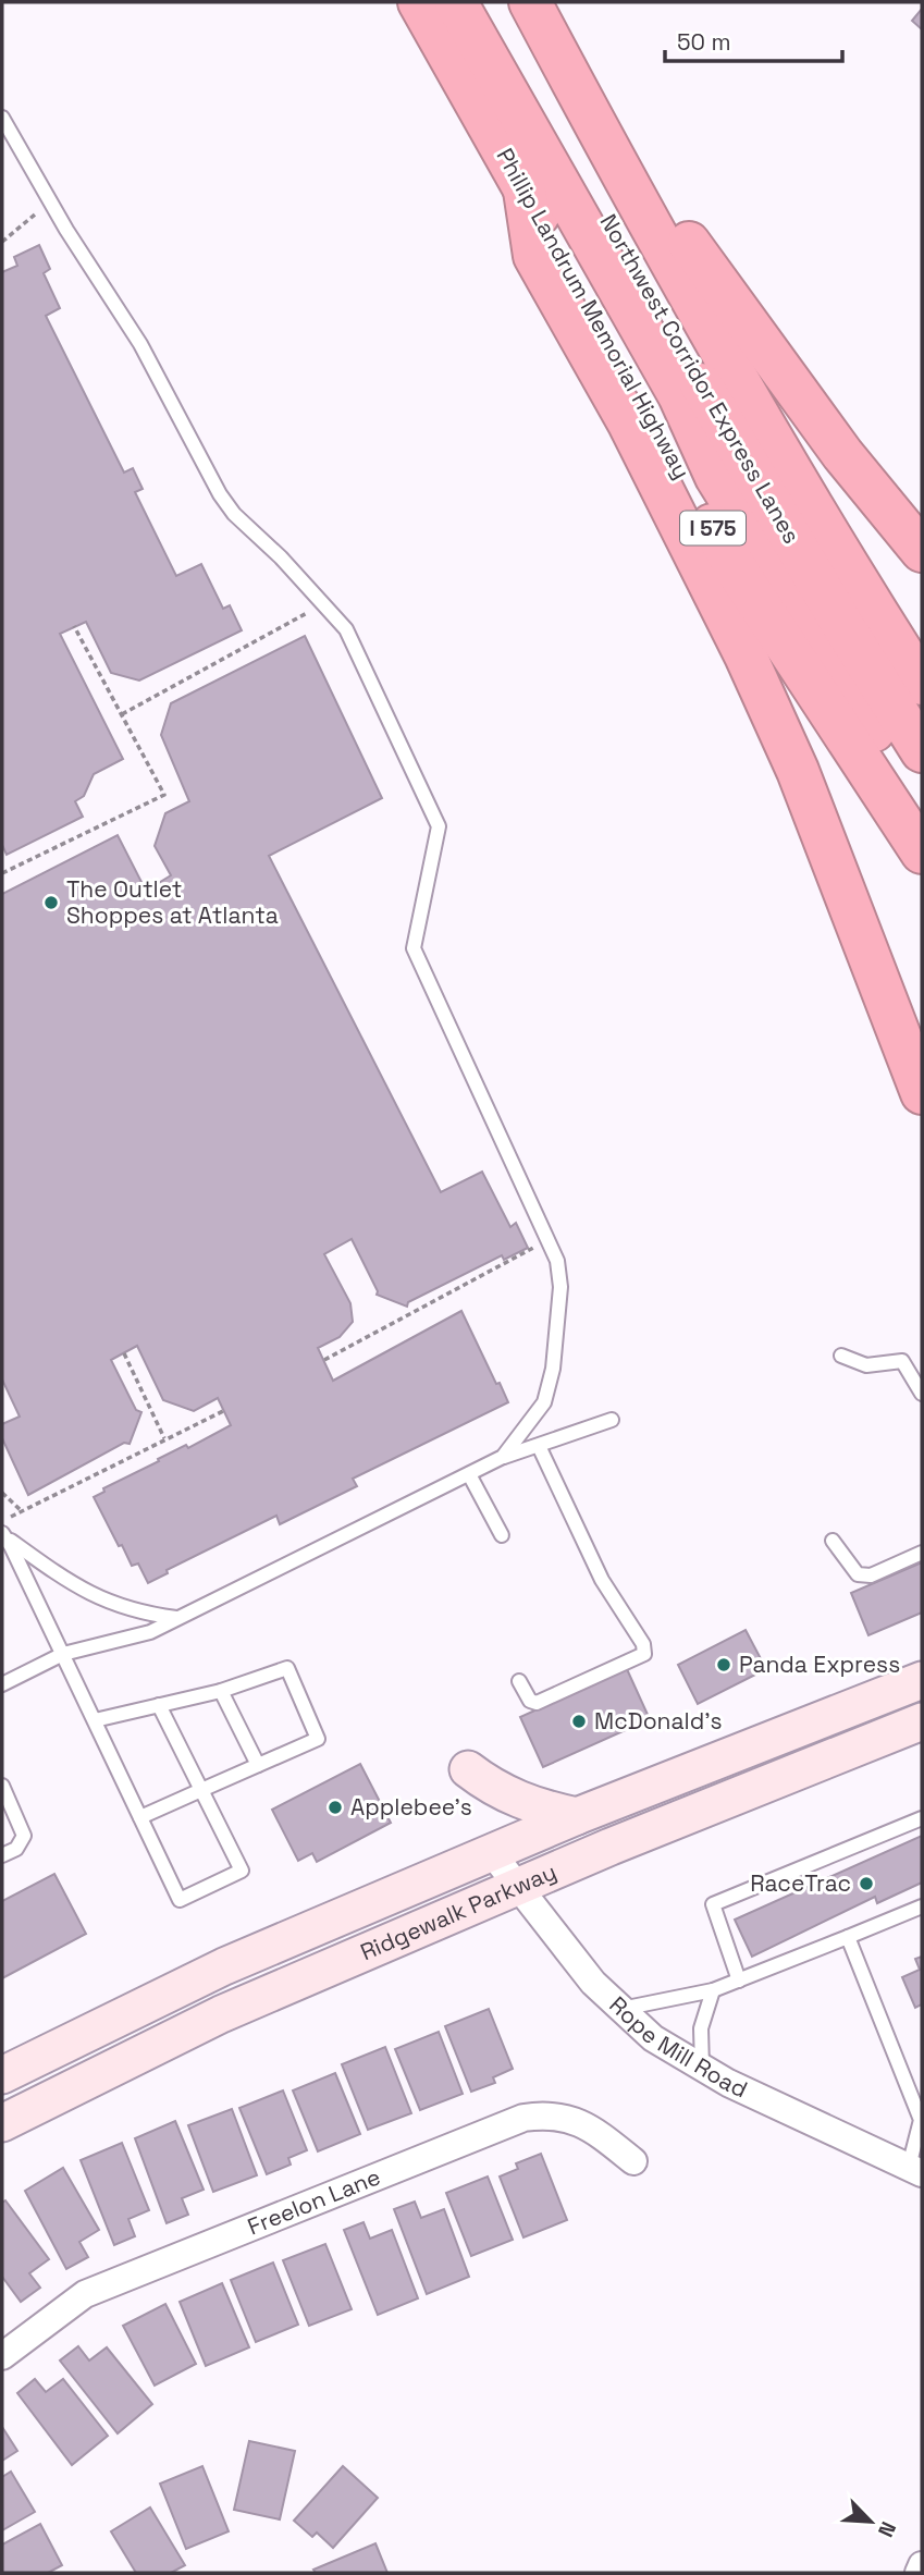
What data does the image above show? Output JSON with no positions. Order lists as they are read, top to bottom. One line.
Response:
{"streets":{"highway":["Phillip Landrum Memorial Highway","Northwest Corridor Express Lanes","I 575"],"main road":["Ridgewalk Parkway"],"street":["Rope Mill Road","Freelon Lane"]},"crossings":[["Ridgewalk Parkway","Rope Mill Road"]],"places":["The Outlet Shoppes at Atlanta","Panda Express","McDonald's","Applebee's","RaceTrac"],"scale_bar":"50 m","north":"bottom right"}
